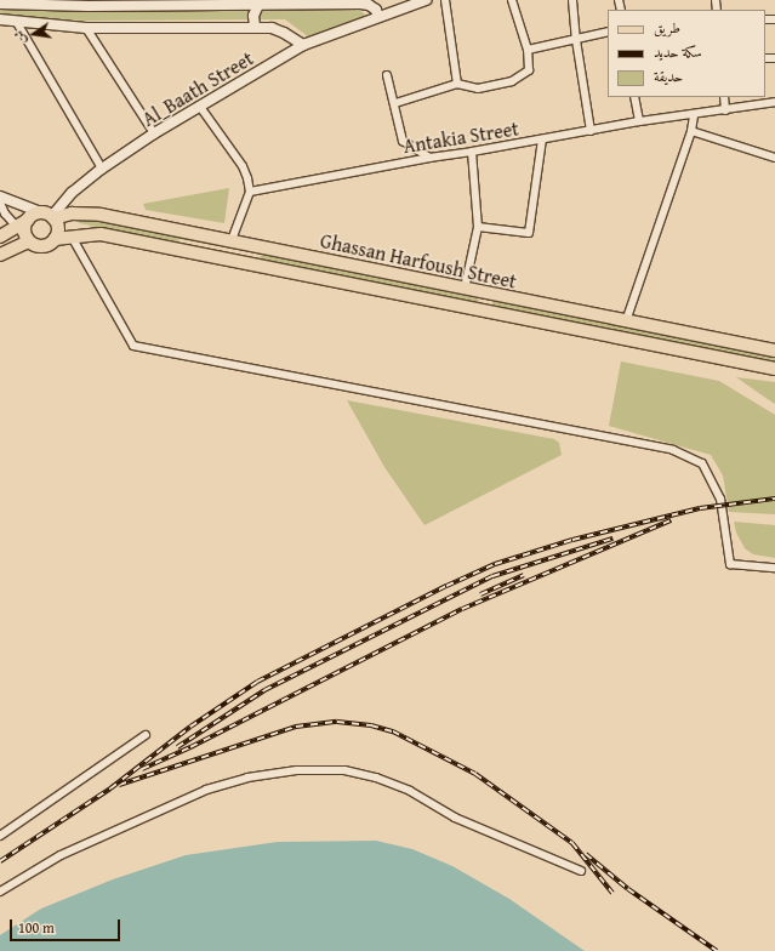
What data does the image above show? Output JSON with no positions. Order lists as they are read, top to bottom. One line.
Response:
{"streets":{"main road":["Ghassan Harfoush Street"],"street":["Al_Baath Street","Antakia Street"]},"crossings":[["Al_Baath Street","Ghassan Harfoush Street"]],"legend":["طريق","سكة حديد","حديقة"],"scale_bar":"100 m","north":"left"}
